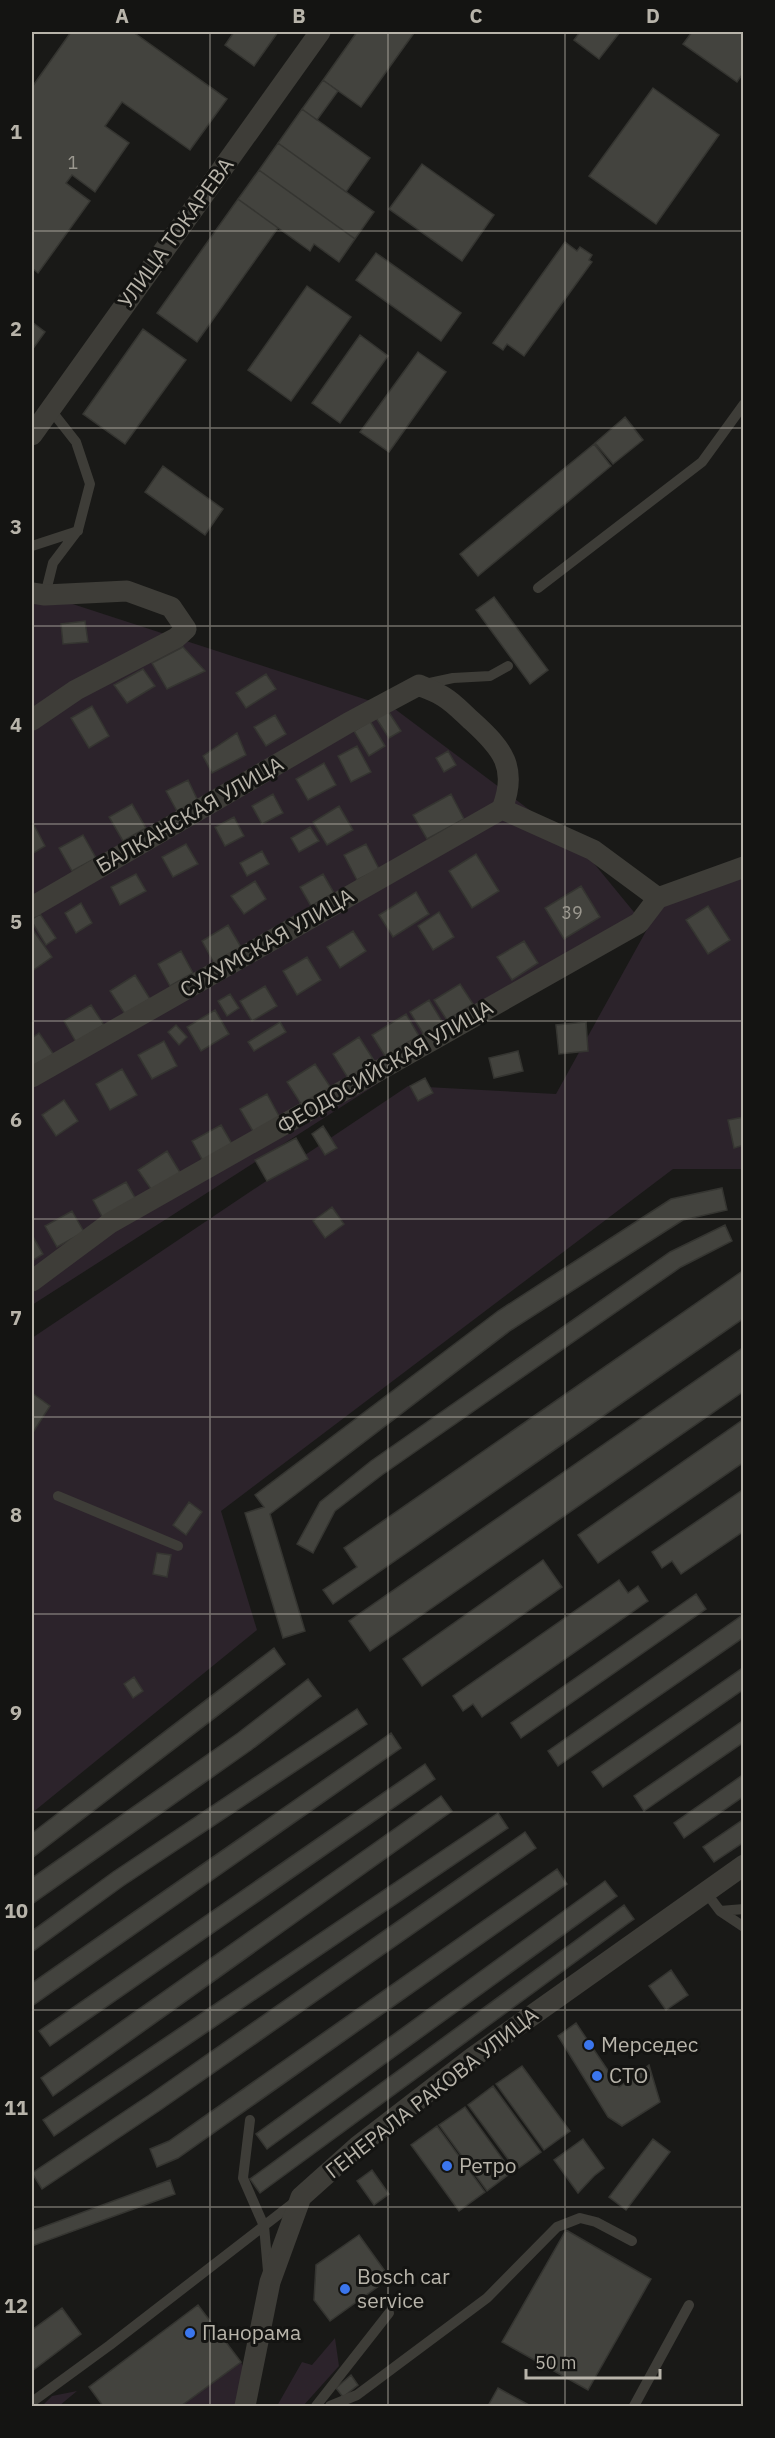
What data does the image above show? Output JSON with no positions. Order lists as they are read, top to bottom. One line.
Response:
{"streets":{"street":["УЛИЦА ТОКАРЕВА","БАЛКАНСКАЯ УЛИЦА","СУХУМСКАЯ УЛИЦА","ФЕОДОСИЙСКАЯ УЛИЦА","ГЕНЕРАЛА РАКОВА УЛИЦА"]},"places":["Мерседес","СТО","Ретро","Bosch car service","Панорама"],"house_numbers":["1","39"],"scale_bar":"50 m","grid":{"columns":["A","B","C","D"],"rows":["1","2","3","4","5","6","7","8","9","10","11","12"]}}
